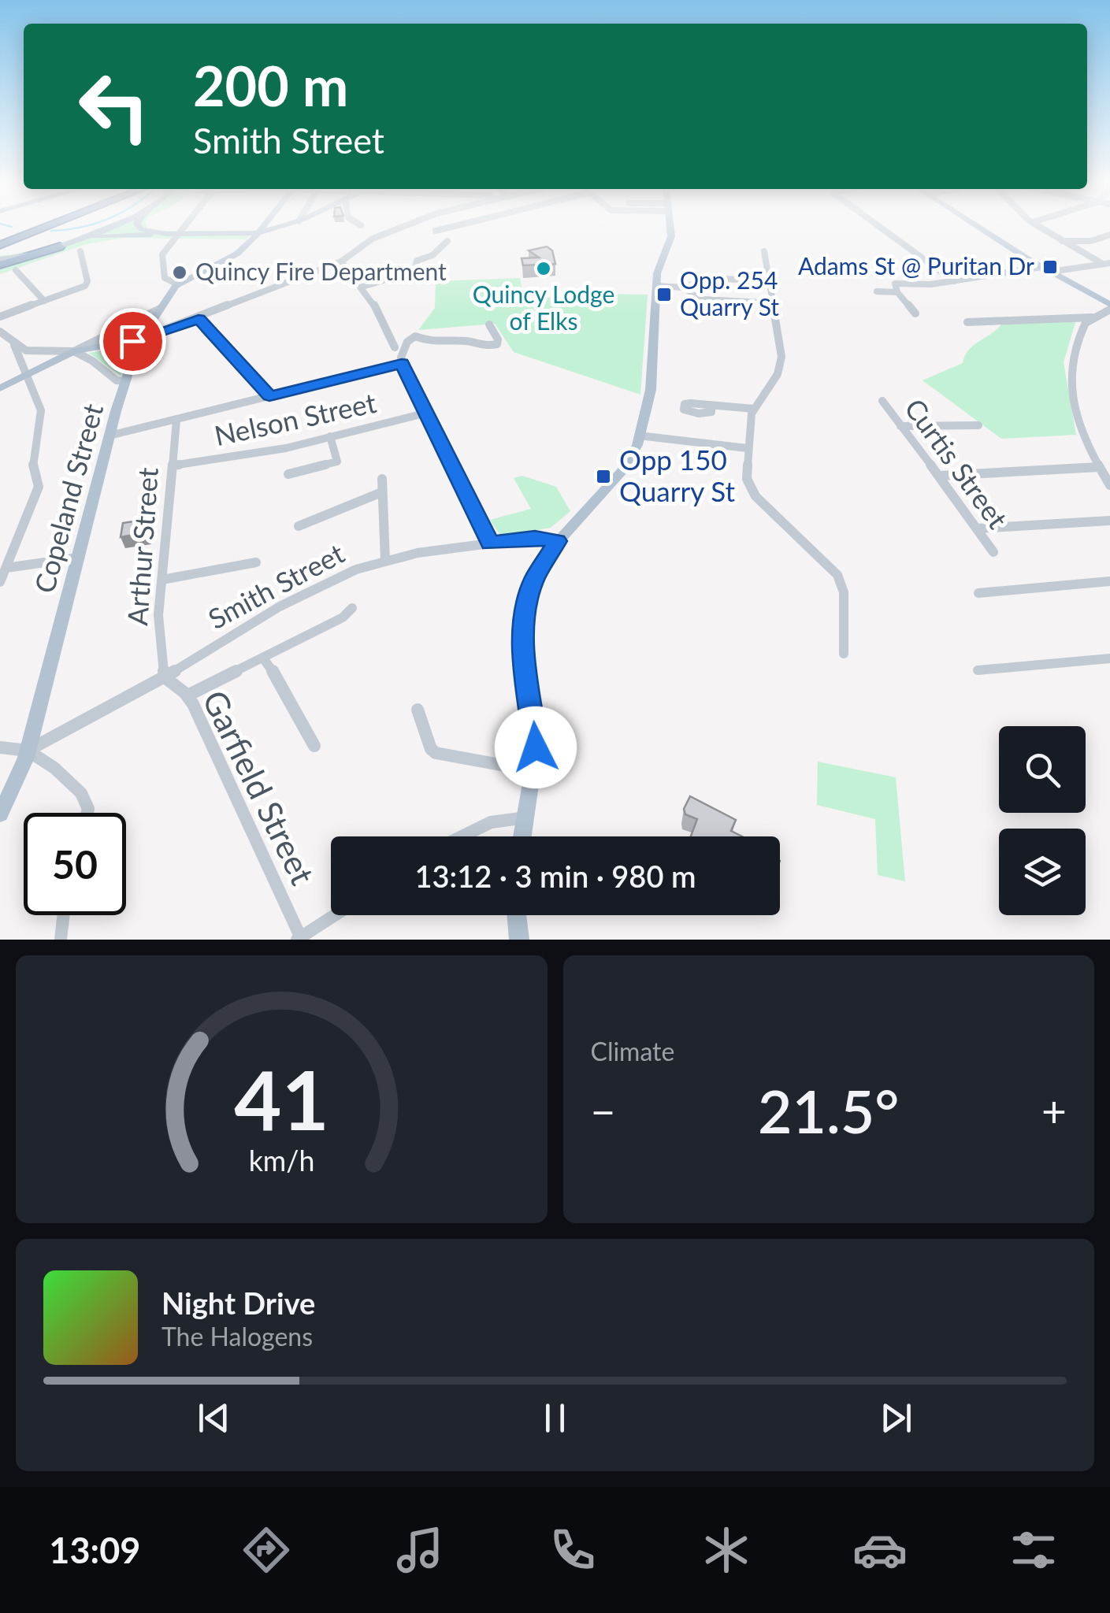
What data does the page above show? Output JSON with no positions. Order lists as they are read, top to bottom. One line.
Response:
{"streets":{"main road":["Copeland Street"],"street":["Nelson Street","Curtis Street","Arthur Street","Smith Street","Garfield Street"]},"crossings":[["Nelson Street","Arthur Street"],["Copeland Street","Garfield Street"],["Arthur Street","Smith Street"],["Arthur Street","Garfield Street"],["Smith Street","Garfield Street"]],"places":{"transit":["Adams St @ Puritan Dr","Opp. 254 Quarry St","Opp 150 Quarry St"],"other":["Quincy Lodge of Elks","Quincy Fire Department"]},"page":{"turn":["200 m","Smith Street"],"limit":"50","trip":"13:12 · 3 min · 980 m","tile":"Climate","heat":["−","21.5°","+"],"song":["Night Drive","The Halogens"],"tabs":"13:09","gauge":["41","km/h"]}}
